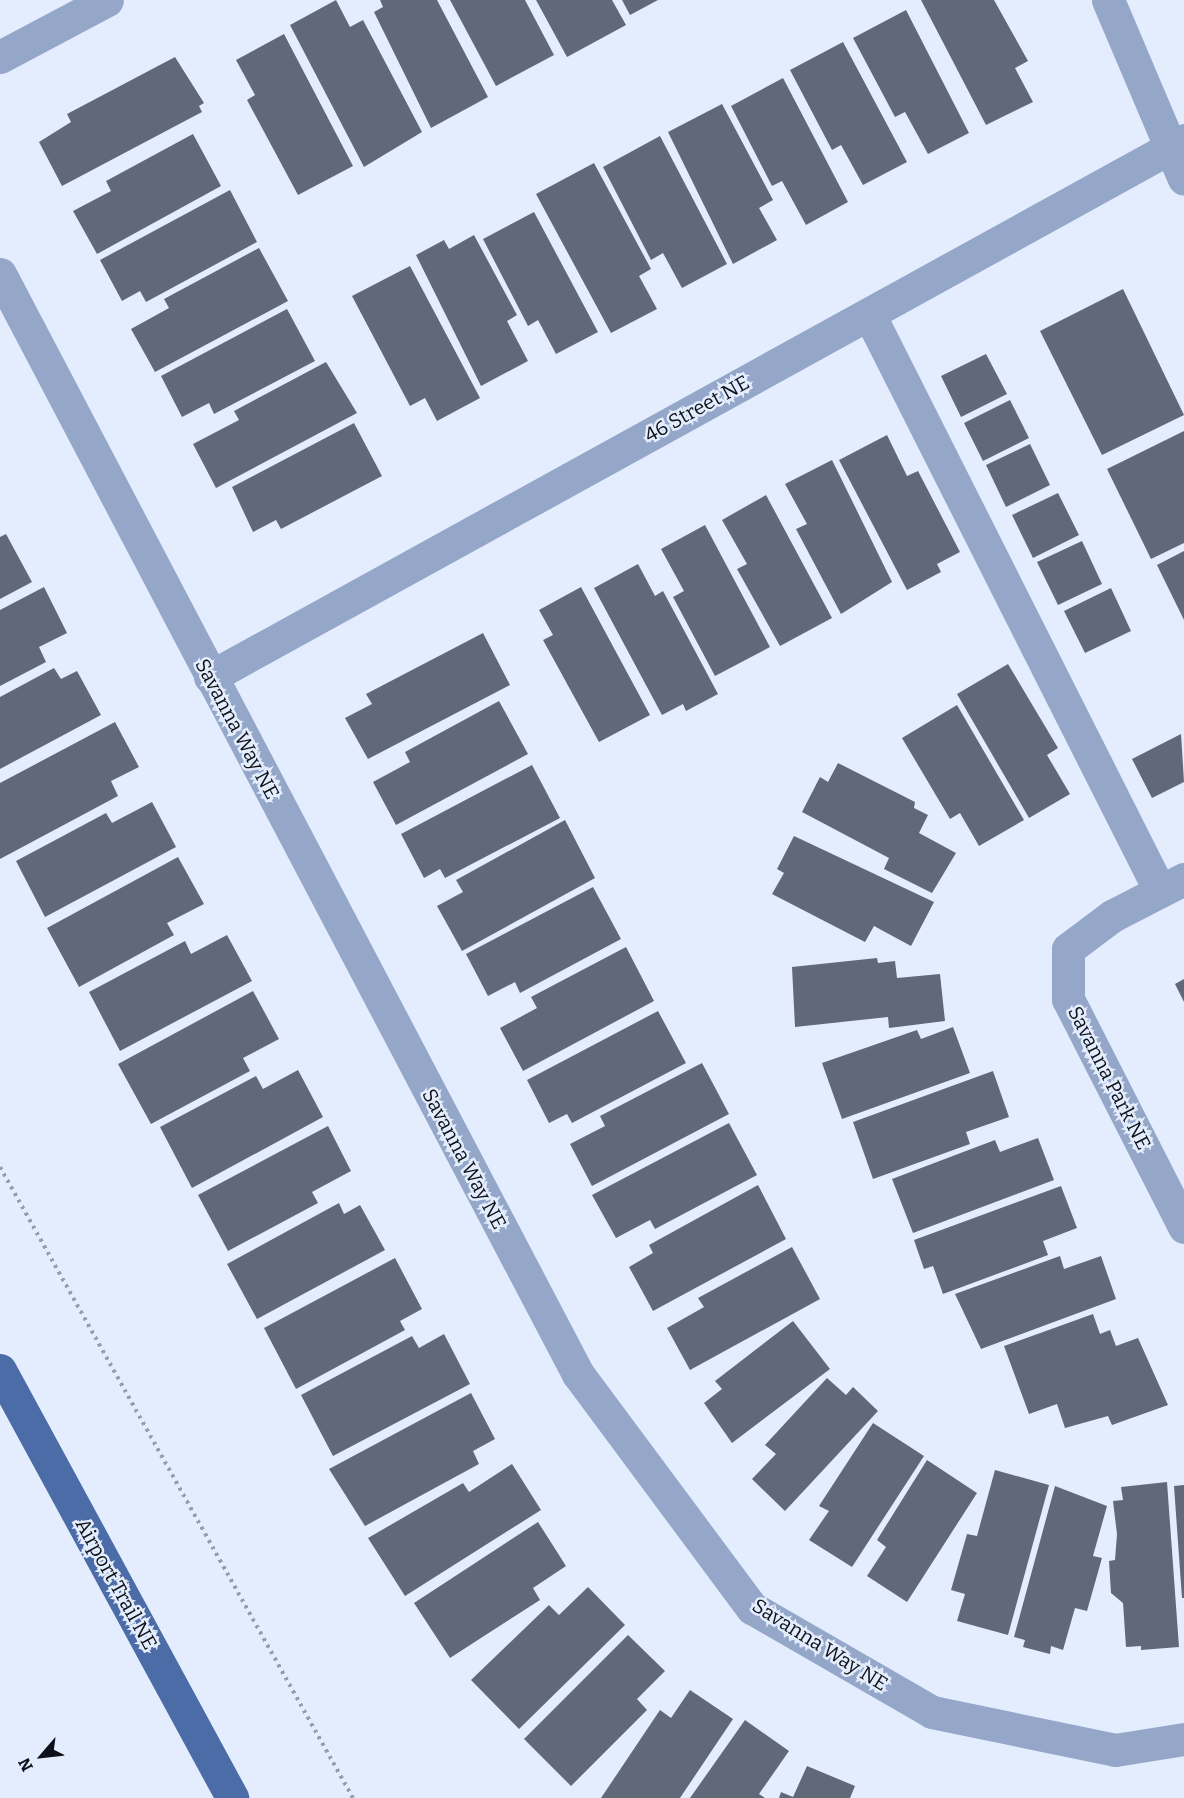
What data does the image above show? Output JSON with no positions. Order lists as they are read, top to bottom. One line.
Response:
{"streets":{"main road":["Airport Trail NE"],"street":["46 Street NE","Savanna Way NE","Savanna Park NE"]},"crossings":[["46 Street NE","Savanna Way NE"]],"north":"bottom left"}
